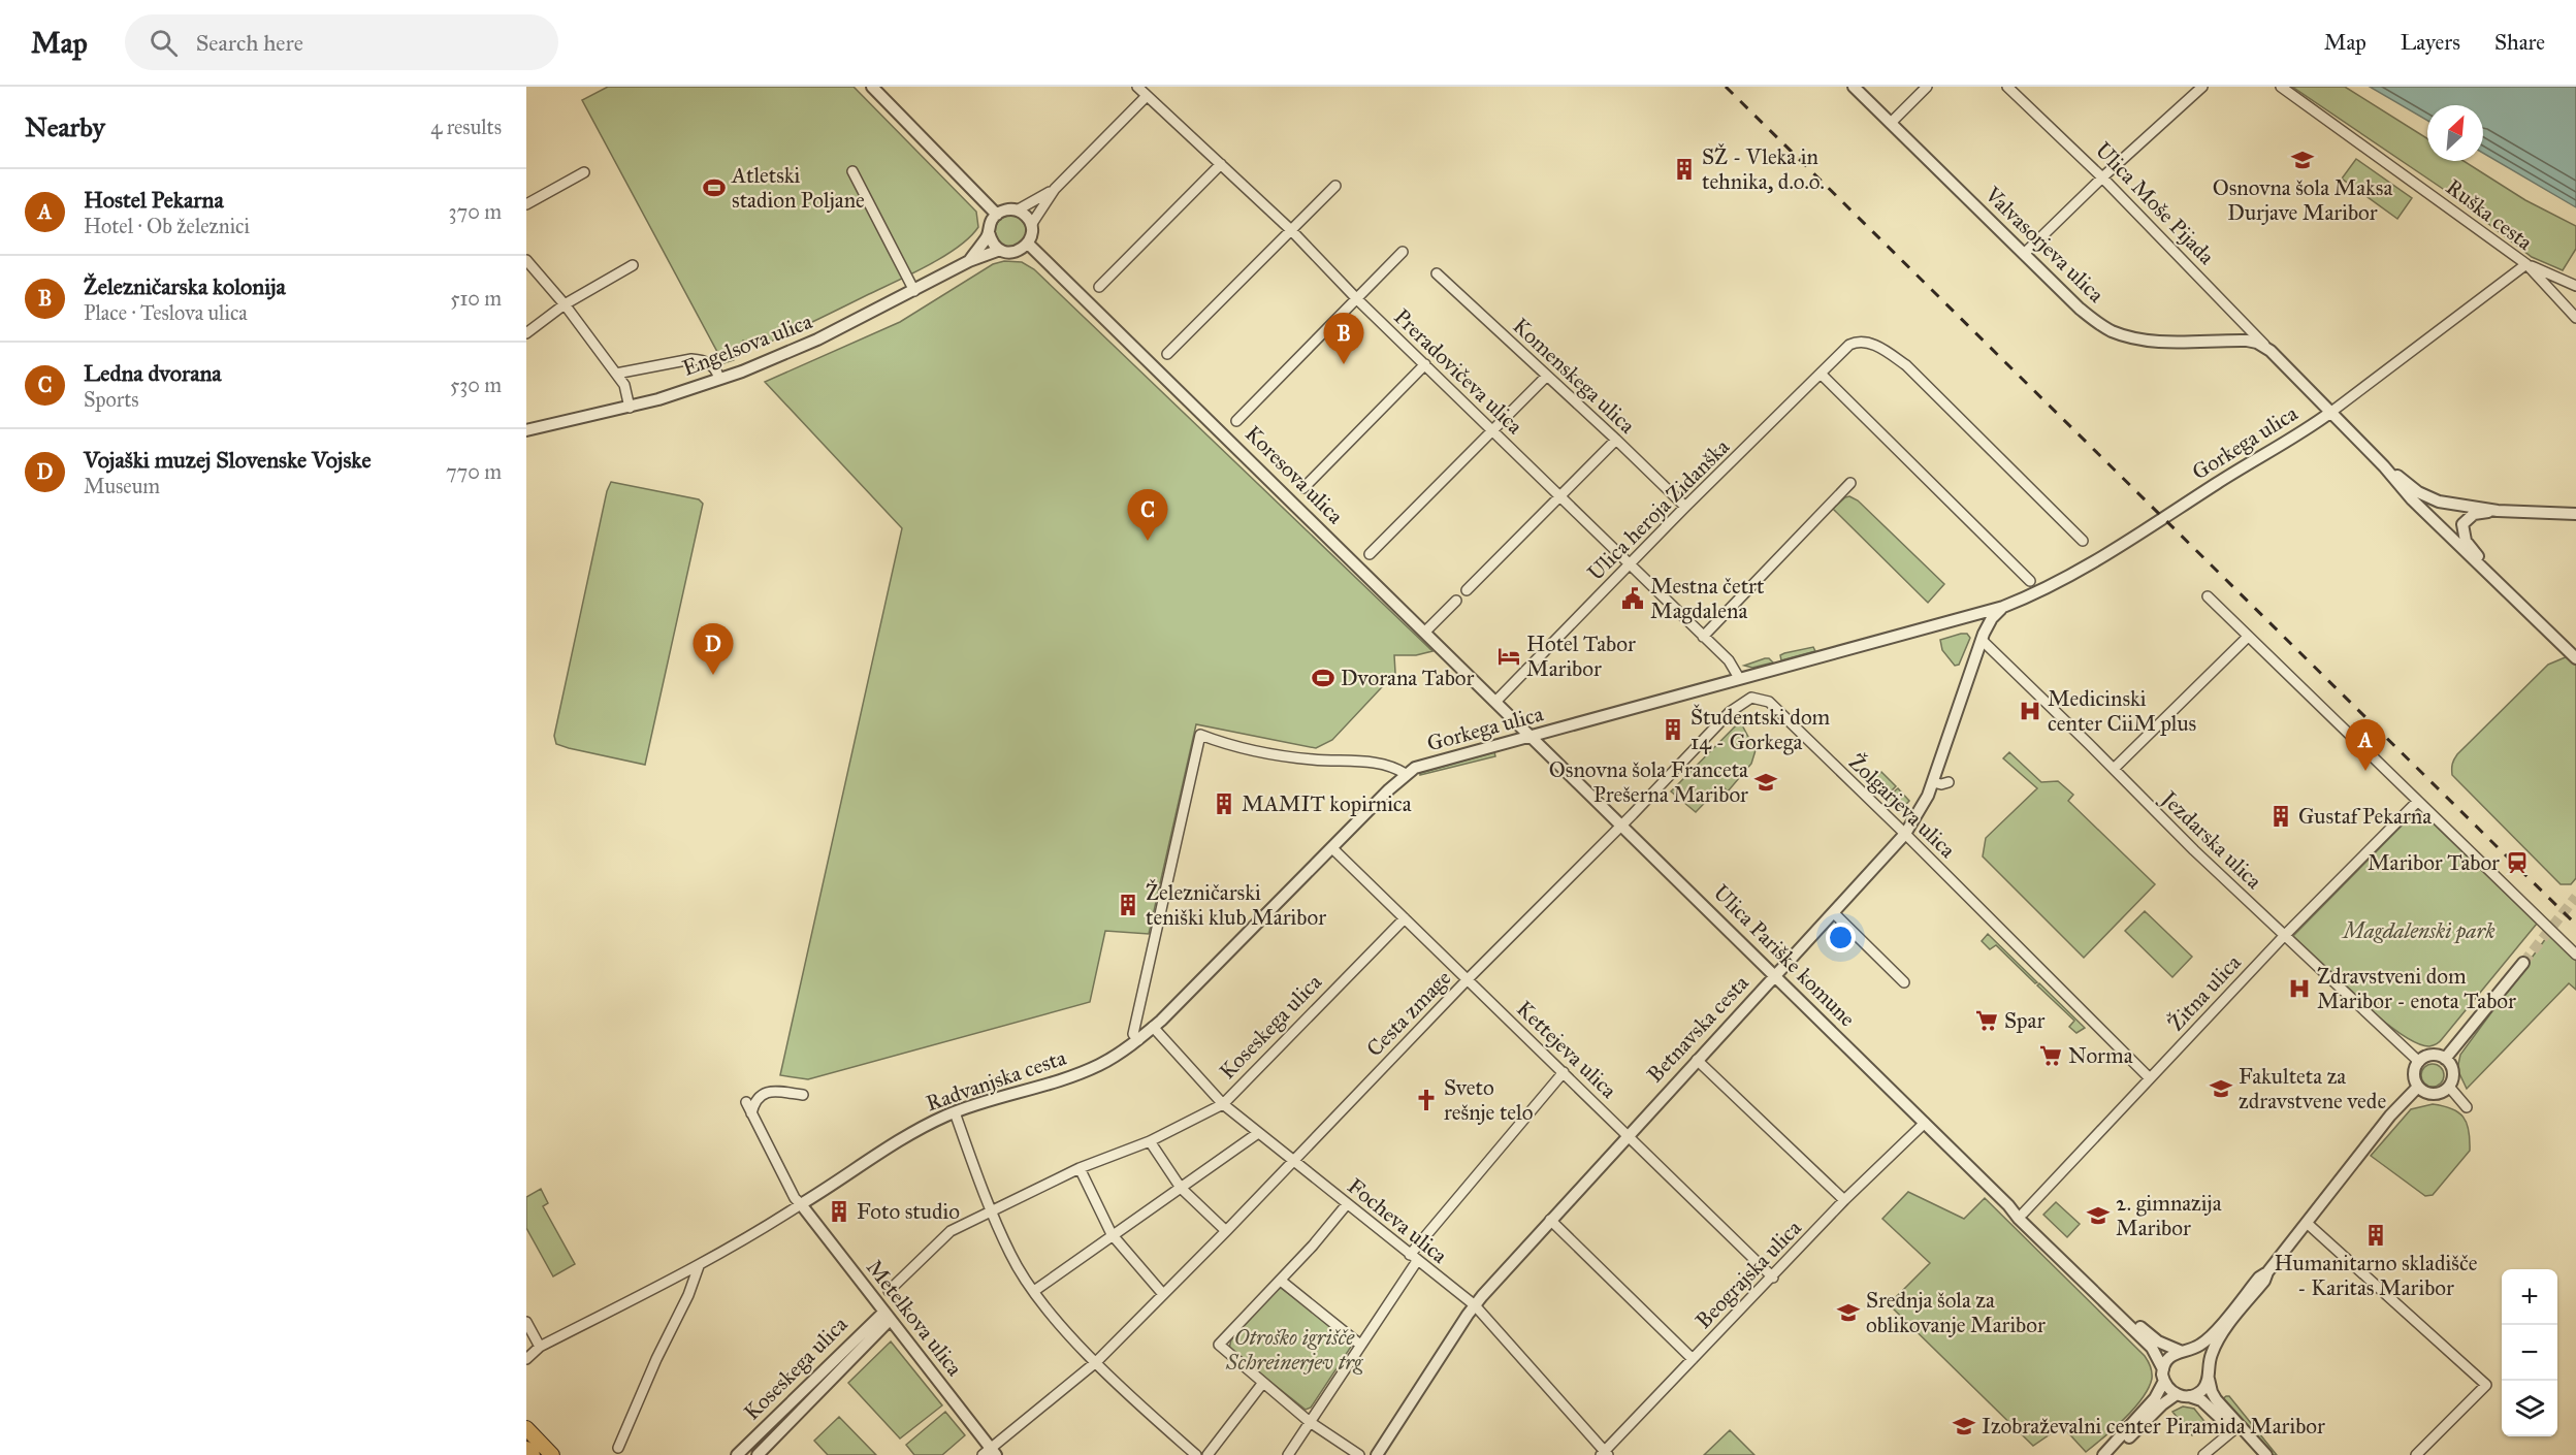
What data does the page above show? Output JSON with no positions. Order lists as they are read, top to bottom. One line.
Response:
{"streets":{"street":["Ulica Moše Pijada","Ruška cesta","Valvasorjeva ulica","Engelsova ulica","Preradovičeva ulica","Komenskega ulica","Gorkega ulica","Koresova ulica","Ulica heroja Zidanška","Žolgarjeva ulica","Jezdarska ulica","Ulica Pariške komune","Žitna ulica","Cesta zmage","Koseskega ulica","Betnavska cesta","Kettejeva ulica","Radvanjska cesta","Focheva ulica","Beograjska ulica","Metelkova ulica"]},"crossings":[["Ulica Moše Pijada","Valvasorjeva ulica"],["Ruška cesta","Gorkega ulica"],["Valvasorjeva ulica","Gorkega ulica"],["Engelsova ulica","Koresova ulica"],["Preradovičeva ulica","Gorkega ulica"],["Preradovičeva ulica","Ulica heroja Zidanška"],["Komenskega ulica","Ulica heroja Zidanška"],["Gorkega ulica","Koresova ulica"],["Gorkega ulica","Ulica Pariške komune"],["Gorkega ulica","Betnavska cesta"],["Gorkega ulica","Radvanjska cesta"],["Koresova ulica","Ulica heroja Zidanška"],["Koresova ulica","Ulica Pariške komune"],["Žolgarjeva ulica","Ulica Pariške komune"],["Žolgarjeva ulica","Žitna ulica"],["Žolgarjeva ulica","Cesta zmage"],["Žolgarjeva ulica","Betnavska cesta"],["Jezdarska ulica","Žitna ulica"],["Jezdarska ulica","Betnavska cesta"],["Ulica Pariške komune","Žitna ulica"],["Ulica Pariške komune","Cesta zmage"],["Ulica Pariške komune","Betnavska cesta"],["Ulica Pariške komune","Beograjska ulica"],["Cesta zmage","Kettejeva ulica"],["Cesta zmage","Focheva ulica"],["Cesta zmage","Metelkova ulica"],["Koseskega ulica","Kettejeva ulica"],["Koseskega ulica","Focheva ulica"],["Koseskega ulica","Metelkova ulica"],["Betnavska cesta","Kettejeva ulica"],["Betnavska cesta","Focheva ulica"],["Kettejeva ulica","Radvanjska cesta"],["Kettejeva ulica","Beograjska ulica"],["Radvanjska cesta","Focheva ulica"],["Radvanjska cesta","Metelkova ulica"],["Focheva ulica","Beograjska ulica"]],"parks":["Magdalenski park","Otroško igrišče Schreinerjev trg"],"places":{"school or university":["Osnovna šola Maksa Durjave Maribor","Osnovna šola Franceta Prešerna Maribor","Fakulteta za zdravstvene vede","2. gimnazija Maribor","Srednja šola za oblikovanje Maribor","Izobraževalni center Piramida Maribor"],"building":["SŽ - Vleka in tehnika, d.o.o.","Študentski dom 14 - Gorkega","MAMIT kopirnica","Gustaf Pekarna","Železničarski teniški klub Maribor","Foto studio","Humanitarno skladišče - Karitas Maribor"],"sports":["Atletski stadion Poljane","Dvorana Tabor"],"public building":["Mestna četrt Magdalena"],"hotel":["Hotel Tabor Maribor"],"hospital":["Medicinski center CiiM plus","Zdravstveni dom Maribor - enota Tabor"],"station":["Maribor Tabor"],"supermarket":["Spar","Norma"],"church":["Sveto rešnje telo"]},"north":"top right","page":{"header":"Map","search":"Search here","nav":["Map","Layers","Share"],"heading":["Nearby","4 results"],"list":[{"mark":"A","name":"Hostel Pekarna","note":"Hotel · Ob železnici","value":"370 m"},{"mark":"B","name":"Železničarska kolonija","note":"Place · Teslova ulica","value":"510 m"},{"mark":"C","name":"Ledna dvorana","note":"Sports","value":"530 m"},{"mark":"D","name":"Vojaški muzej Slovenske Vojske","note":"Museum","value":"770 m"}],"pins":["B","C","D","A"],"map_buttons":["+","−"]}}
